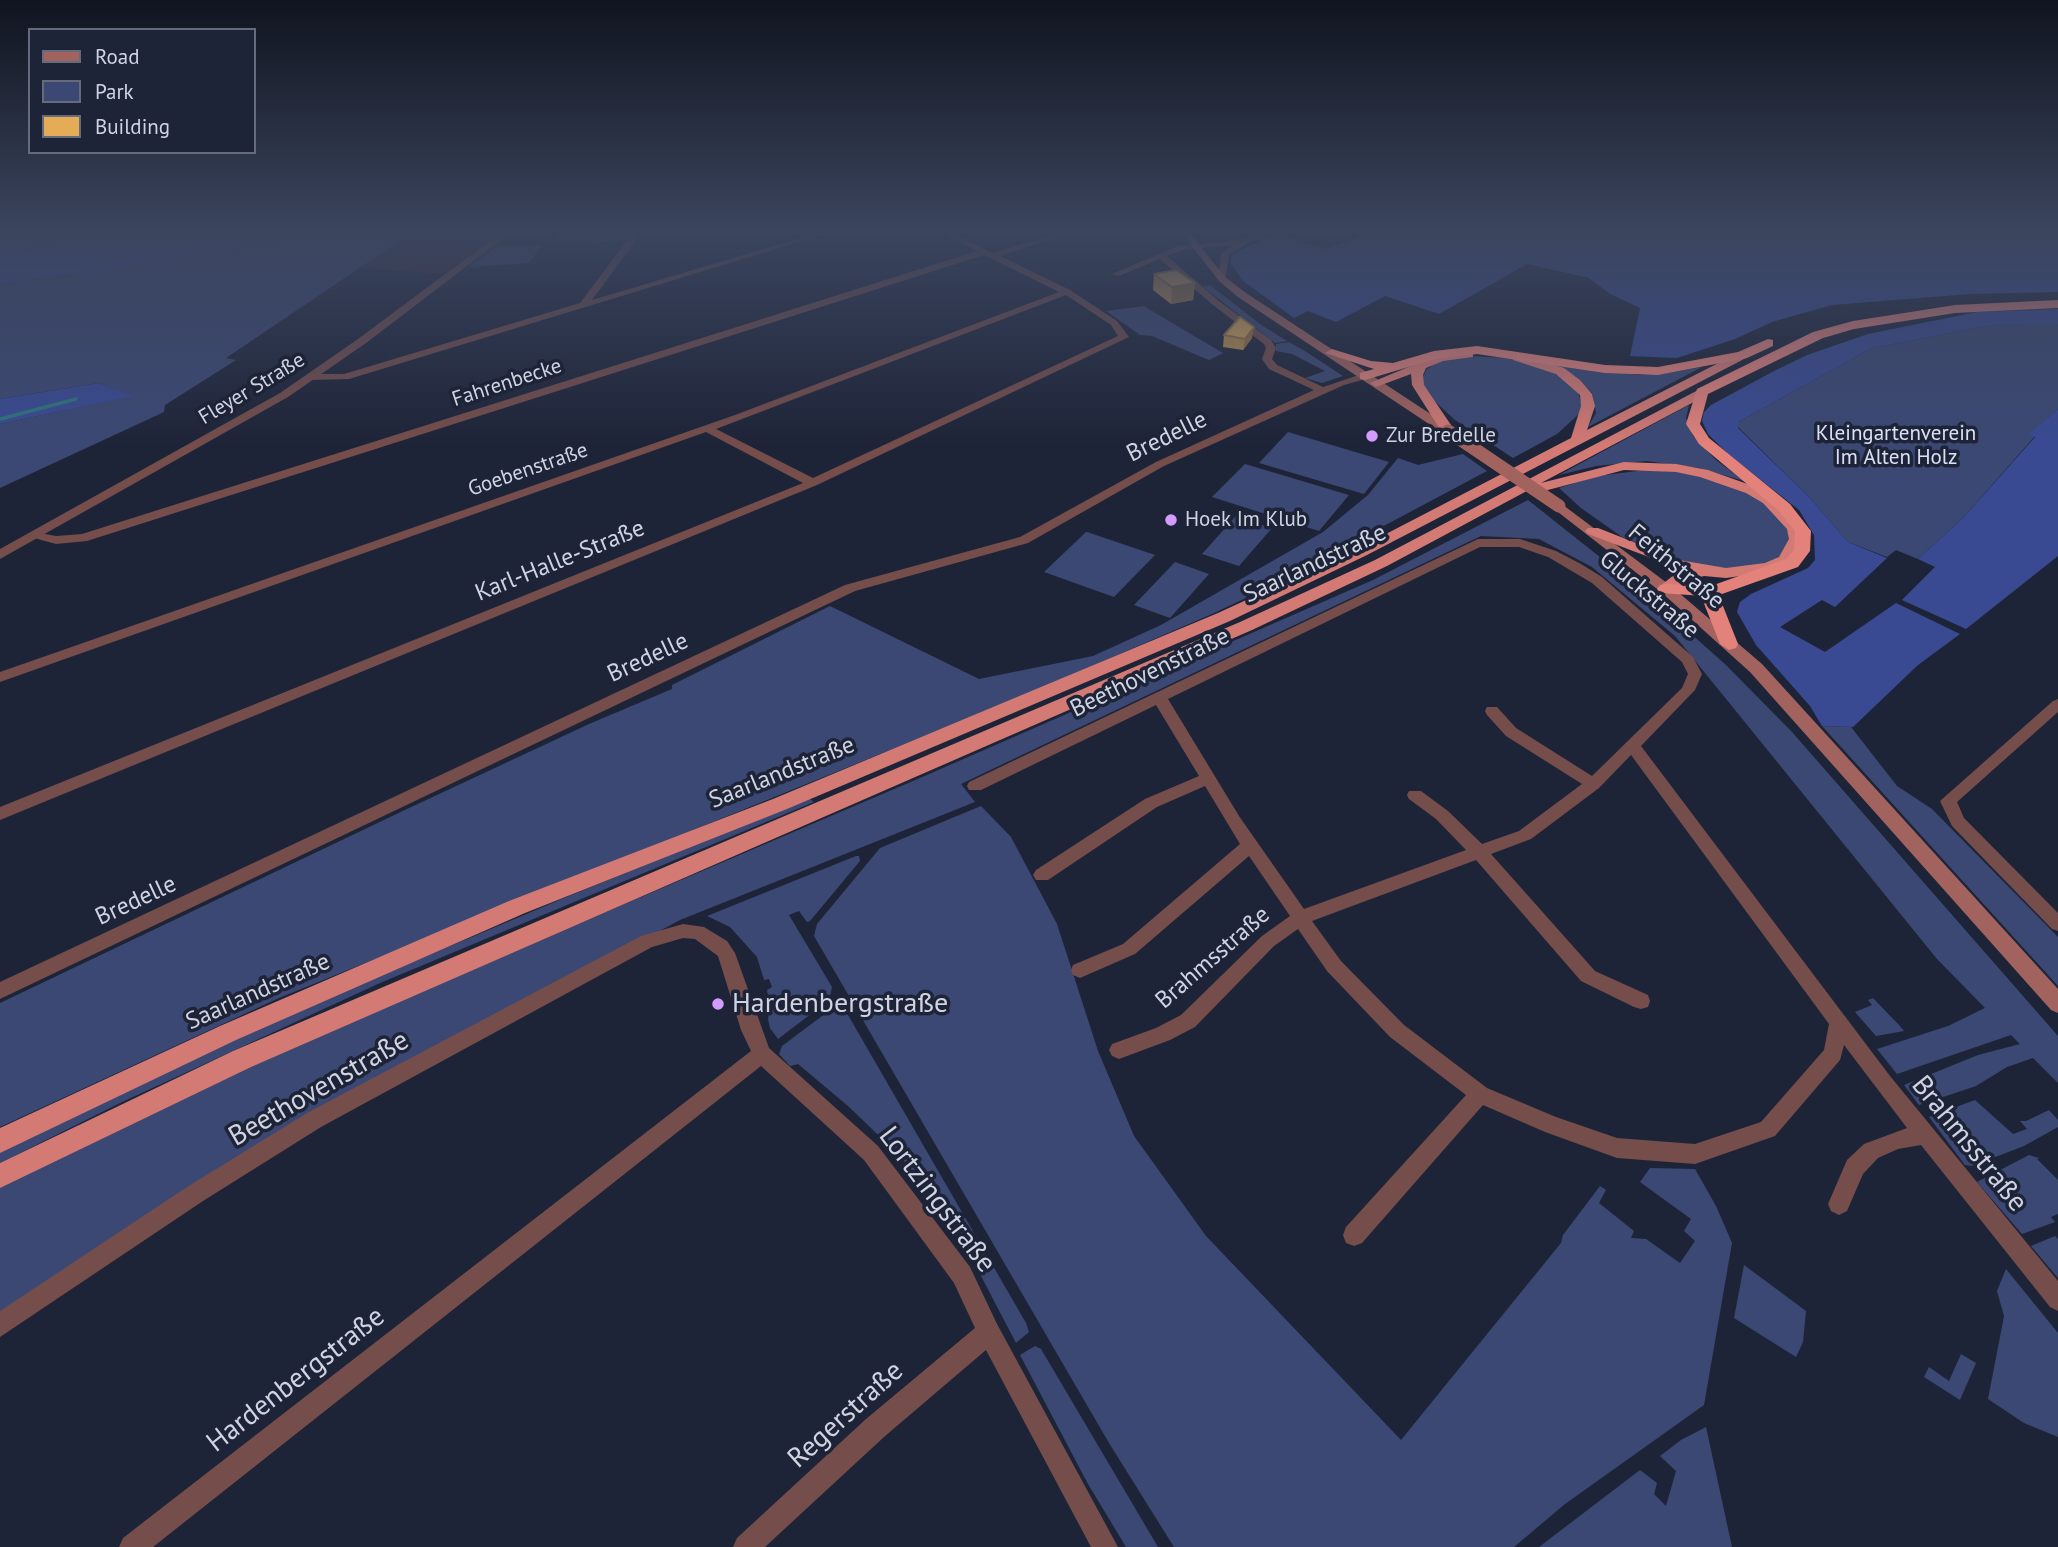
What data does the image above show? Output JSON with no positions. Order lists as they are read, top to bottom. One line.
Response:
{"streets":{"highway":["Saarlandstraße"],"main road":["Feithstraße"],"street":["Fahrenbecke","Fleyer Straße","Bredelle","Goebenstraße","Karl-Halle-Straße","Gluckstraße","Beethovenstraße","Brahmsstraße","Lortzingstraße","Hardenbergstraße","Regerstraße"]},"crossings":[["Fahrenbecke","Fleyer Straße"],["Bredelle","Feithstraße"],["Gluckstraße","Beethovenstraße"],["Gluckstraße","Brahmsstraße"],["Beethovenstraße","Brahmsstraße"],["Beethovenstraße","Lortzingstraße"],["Lortzingstraße","Hardenbergstraße"],["Lortzingstraße","Regerstraße"]],"parks":["Kleingartenverein Im Alten Holz"],"places":["Zur Bredelle","Hoek Im Klub","Hardenbergstraße"],"legend":["Road","Park","Building"]}
